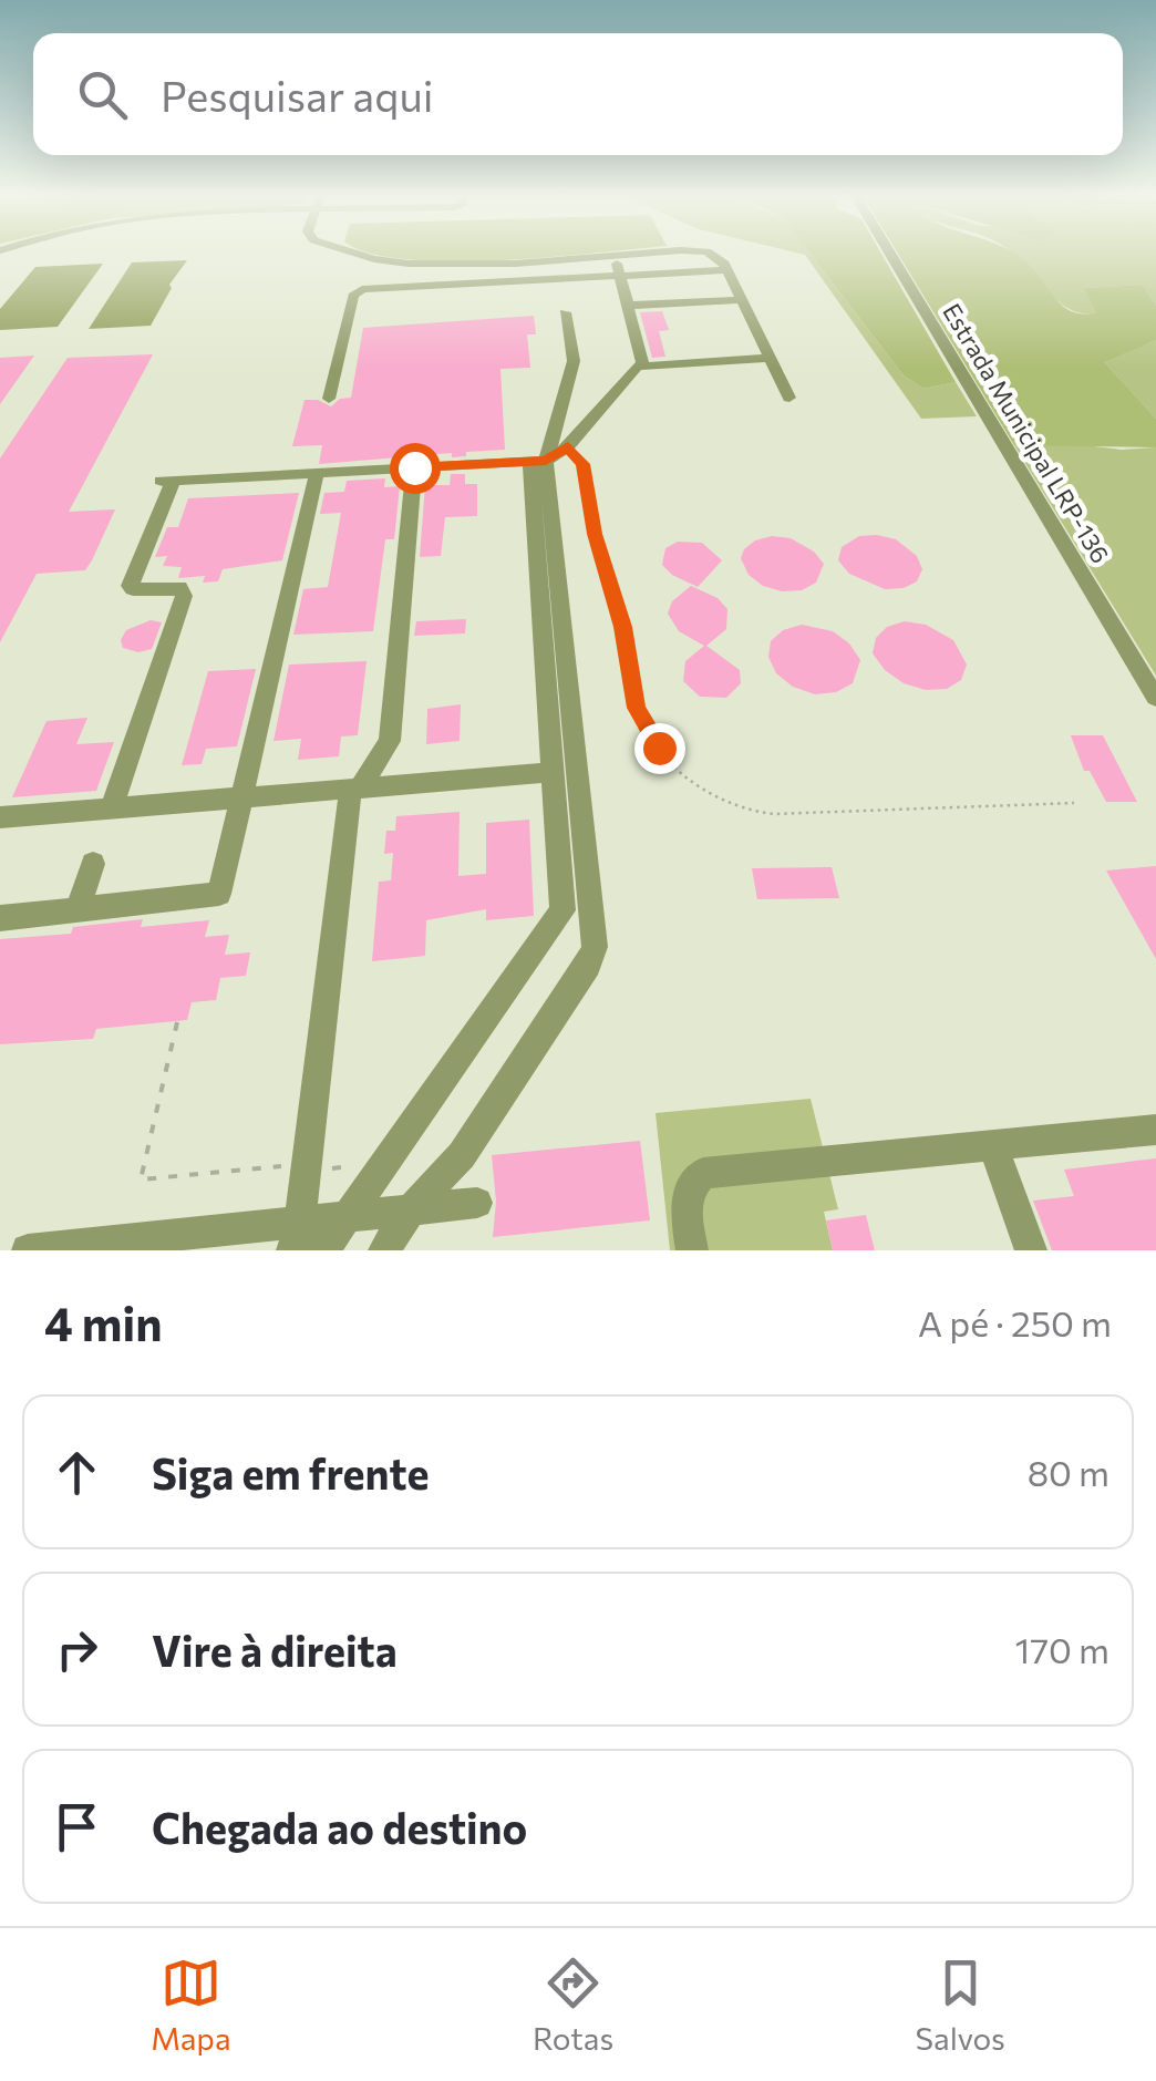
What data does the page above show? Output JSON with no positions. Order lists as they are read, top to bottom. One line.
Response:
{"streets":{"street":["Estrada Municipal LRP-136"]},"page":{"search":"Pesquisar aqui","heading":["4 min","A pé · 250 m"],"list":[["Siga em frente","80 m"],["Vire à direita","170 m"],"Chegada ao destino"],"nav":["Mapa","Rotas","Salvos"]}}
